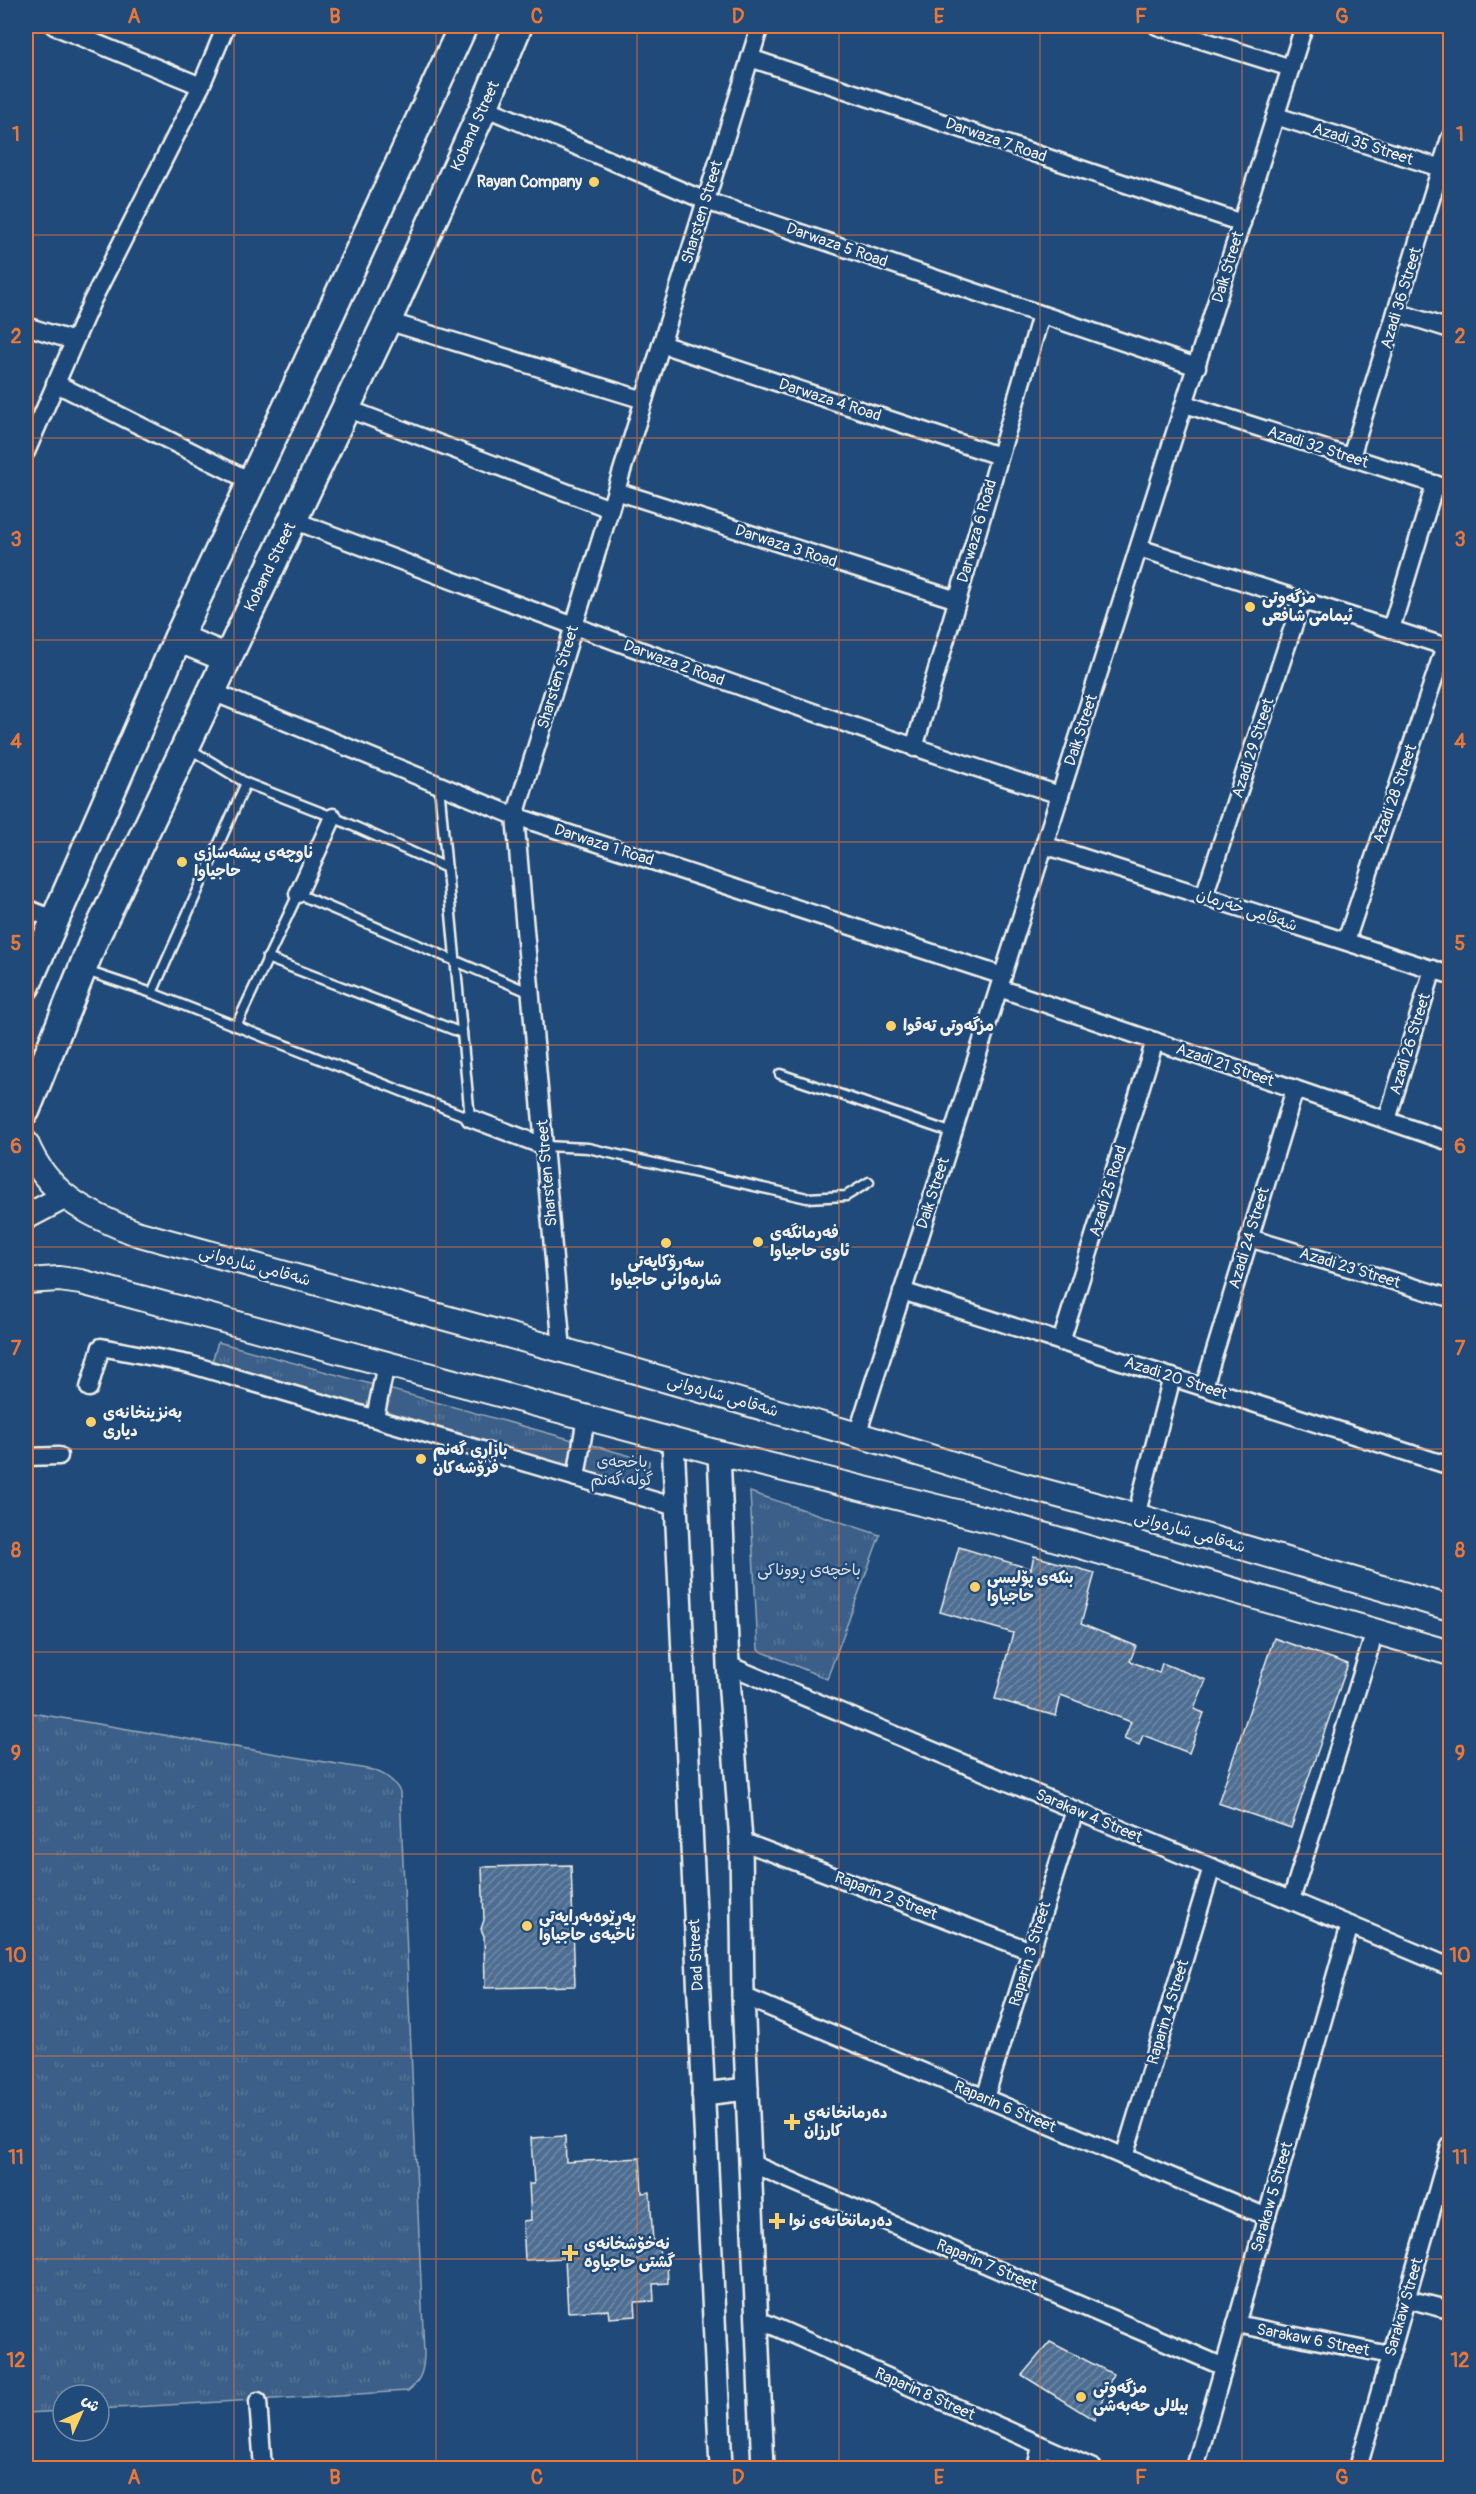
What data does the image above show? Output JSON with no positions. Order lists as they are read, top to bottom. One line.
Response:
{"streets":{"main road":["Koband Street","شەقامی شارەوانی"],"street":["Darwaza 7 Road","Azadi 35 Street","Sharsten Street","Darwaza 5 Road","Daik Street","Azadi 36 Street","Darwaza 4 Road","Azadi 32 Street","Darwaza 6 Road","Darwaza 3 Road","Darwaza 2 Road","Azadi 29 Street","Azadi 28 Street","Darwaza 1 Road","شەقامی خەرمان","Azadi 26 Street","Azadi 21 Street","Azadi 25 Road","Azadi 24 Street","Azadi 23 Street","Azadi 20 Street","Sarakaw 4 Street","Raparin 2 Street","Raparin 3 Street","Dad Street","Raparin 4 Street","Raparin 6 Street","Sarakaw 5 Street","Raparin 7 Street","Sarakaw Street","Sarakaw 6 Street","Raparin 8 Street"]},"crossings":[["Koband Street","Darwaza 5 Road"],["Koband Street","Darwaza 2 Road"],["Koband Street","Darwaza 1 Road"],["Darwaza 7 Road","Sharsten Street"],["Darwaza 7 Road","Daik Street"],["Azadi 35 Street","Daik Street"],["Azadi 35 Street","Azadi 36 Street"],["Sharsten Street","Darwaza 5 Road"],["Sharsten Street","Darwaza 4 Road"],["Sharsten Street","Darwaza 3 Road"],["Sharsten Street","Darwaza 2 Road"],["Sharsten Street","Darwaza 1 Road"],["Sharsten Street","شەقامی شارەوانی"],["Darwaza 5 Road","Daik Street"],["Darwaza 5 Road","Darwaza 6 Road"],["Daik Street","Azadi 32 Street"],["Daik Street","Darwaza 2 Road"],["Daik Street","Darwaza 1 Road"],["Daik Street","شەقامی خەرمان"],["Daik Street","Azadi 21 Street"],["Daik Street","شەقامی شارەوانی"],["Daik Street","Azadi 20 Street"],["Azadi 36 Street","Azadi 32 Street"],["Darwaza 4 Road","Darwaza 6 Road"],["Darwaza 6 Road","Darwaza 3 Road"],["Darwaza 6 Road","Darwaza 2 Road"],["Azadi 29 Street","شەقامی خەرمان"],["Azadi 28 Street","شەقامی خەرمان"],["Darwaza 1 Road","Azadi 21 Street"],["شەقامی خەرمان","Azadi 26 Street"],["Azadi 26 Street","Azadi 21 Street"],["Azadi 21 Street","Azadi 25 Road"],["Azadi 21 Street","Azadi 24 Street"],["Azadi 25 Road","Azadi 20 Street"],["Azadi 24 Street","Azadi 23 Street"],["Azadi 24 Street","Azadi 20 Street"],["Sarakaw 4 Street","Raparin 3 Street"],["Sarakaw 4 Street","Raparin 4 Street"],["Sarakaw 4 Street","Sarakaw 5 Street"],["Raparin 2 Street","Raparin 3 Street"],["Raparin 3 Street","Raparin 6 Street"],["Raparin 4 Street","Raparin 6 Street"],["Raparin 6 Street","Sarakaw 5 Street"],["Sarakaw 5 Street","Raparin 7 Street"],["Sarakaw 5 Street","Sarakaw 6 Street"],["Sarakaw Street","Sarakaw 6 Street"]],"parks":["باخچەی گوڵە گەنم","باخچەی ڕووناکی"],"places":{"other":["Rayan Company","مزگەوتی ئیمامی شافعی","ناوچەی پیشەسازی حاجیاوا","مزگەوتی تەقوا","فەرمانگەی ئاوی حاجیاوا","سەرۆکایەتی شارەوانی حاجیاوا","بەنزینخانەی دیاری","بازاڕی گەنم فرۆشەکان","بنکەی پۆلیسی حاجیاوا","بەڕێوەبەرایەتی ناحیەی حاجیاوا","مزگەوتی بیلالی حەبەشی"],"health":["دەرمانخانەی کارزان","دەرمانخانەی نوا","نەخۆشخانەی گشتی حاجیاوە"]},"north":"top right","grid":{"columns":["A","B","C","D","E","F","G"],"rows":["1","2","3","4","5","6","7","8","9","10","11","12"]}}
